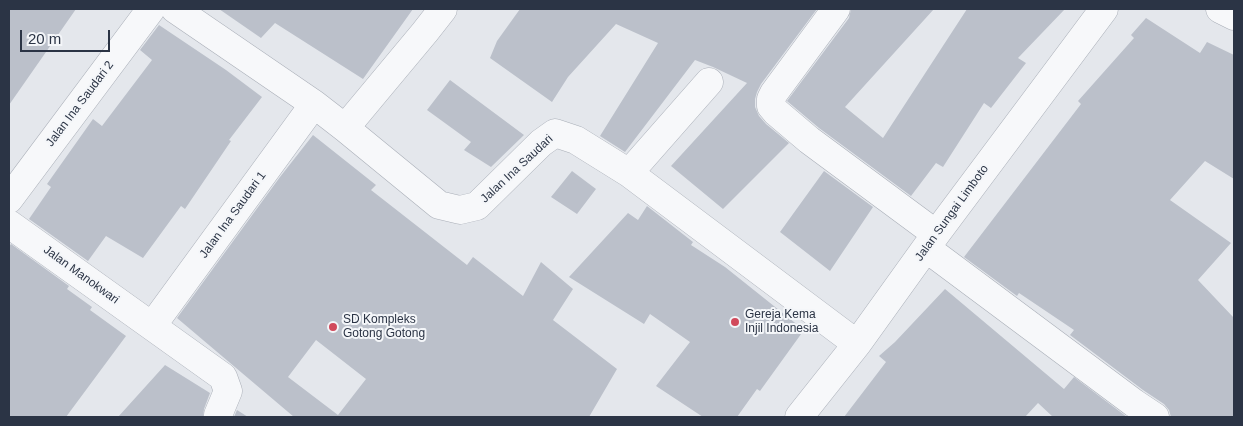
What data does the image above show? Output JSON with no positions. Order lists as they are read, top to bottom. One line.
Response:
{"streets":{"street":["Jalan Ina Saudari 2","Jalan Ina Saudari","Jalan Sungai Limboto","Jalan Ina Saudari 1","Jalan Manokwari"]},"crossings":[["Jalan Ina Saudari","Jalan Sungai Limboto"],["Jalan Ina Saudari","Jalan Ina Saudari 1"],["Jalan Ina Saudari 1","Jalan Manokwari"]],"places":["Gereja Kema Injil Indonesia","SD Kompleks Gotong Gotong"],"scale_bar":"20 m"}
